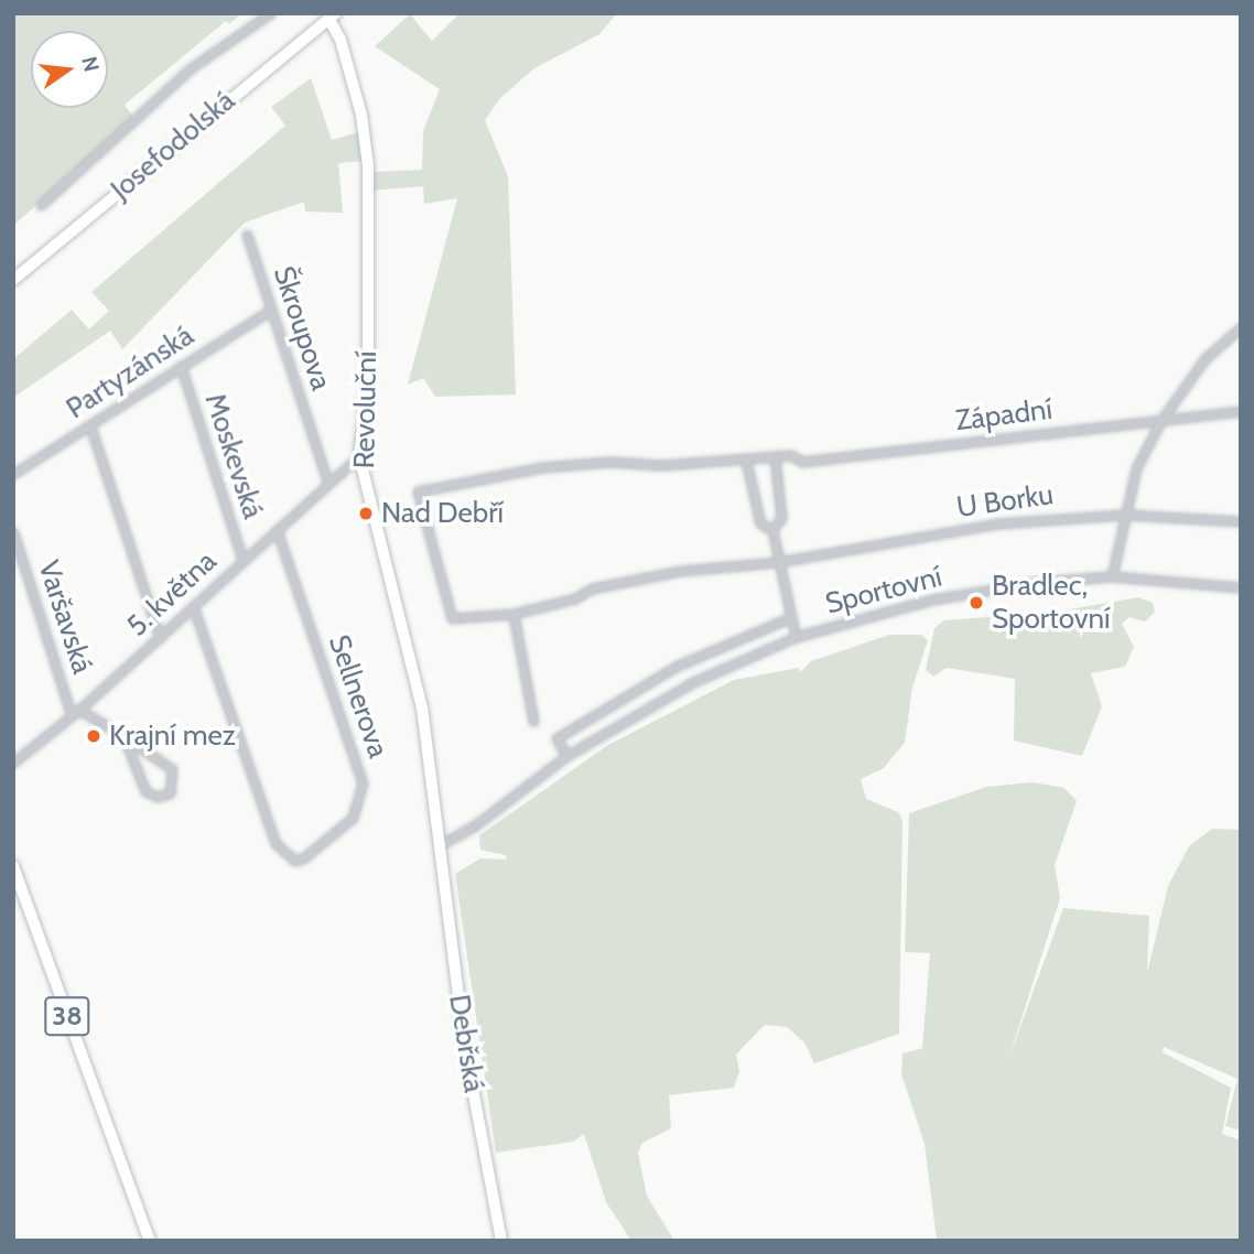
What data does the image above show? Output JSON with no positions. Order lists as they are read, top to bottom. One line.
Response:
{"streets":{"main road":["Josefodolská","Revoluční","38","Debřská"],"street":["Škroupova","Partyzánská","Západní","Moskevská","U Borku","Sportovní","5. května","Varšavská","Sellnerova"]},"crossings":[["Josefodolská","Revoluční"],["Škroupova","Partyzánská"],["Škroupova","5. května"],["Partyzánská","Moskevská"],["Revoluční","Sportovní"],["Revoluční","5. května"],["Revoluční","Debřská"],["Západní","U Borku"],["Moskevská","5. května"],["Sportovní","Debřská"],["5. května","Varšavská"],["5. května","Sellnerova"]],"places":["Nad Debří","Bradlec, Sportovní","Krajní mez"],"north":"right"}
